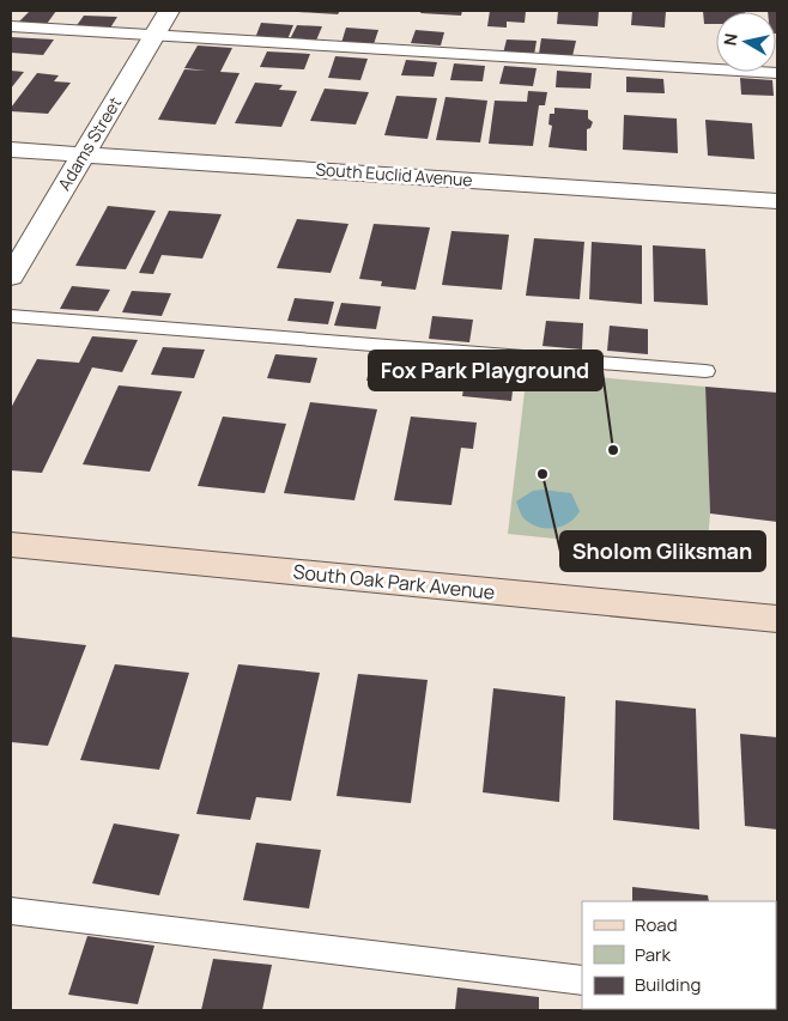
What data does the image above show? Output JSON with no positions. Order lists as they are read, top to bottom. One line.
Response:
{"streets":{"street":["Adams Street","South Euclid Avenue","South Oak Park Avenue"]},"crossings":[["Adams Street","South Euclid Avenue"]],"places":["Fox Park Playground","Sholom Gliksman"],"legend":["Road","Park","Building"],"north":"left"}
